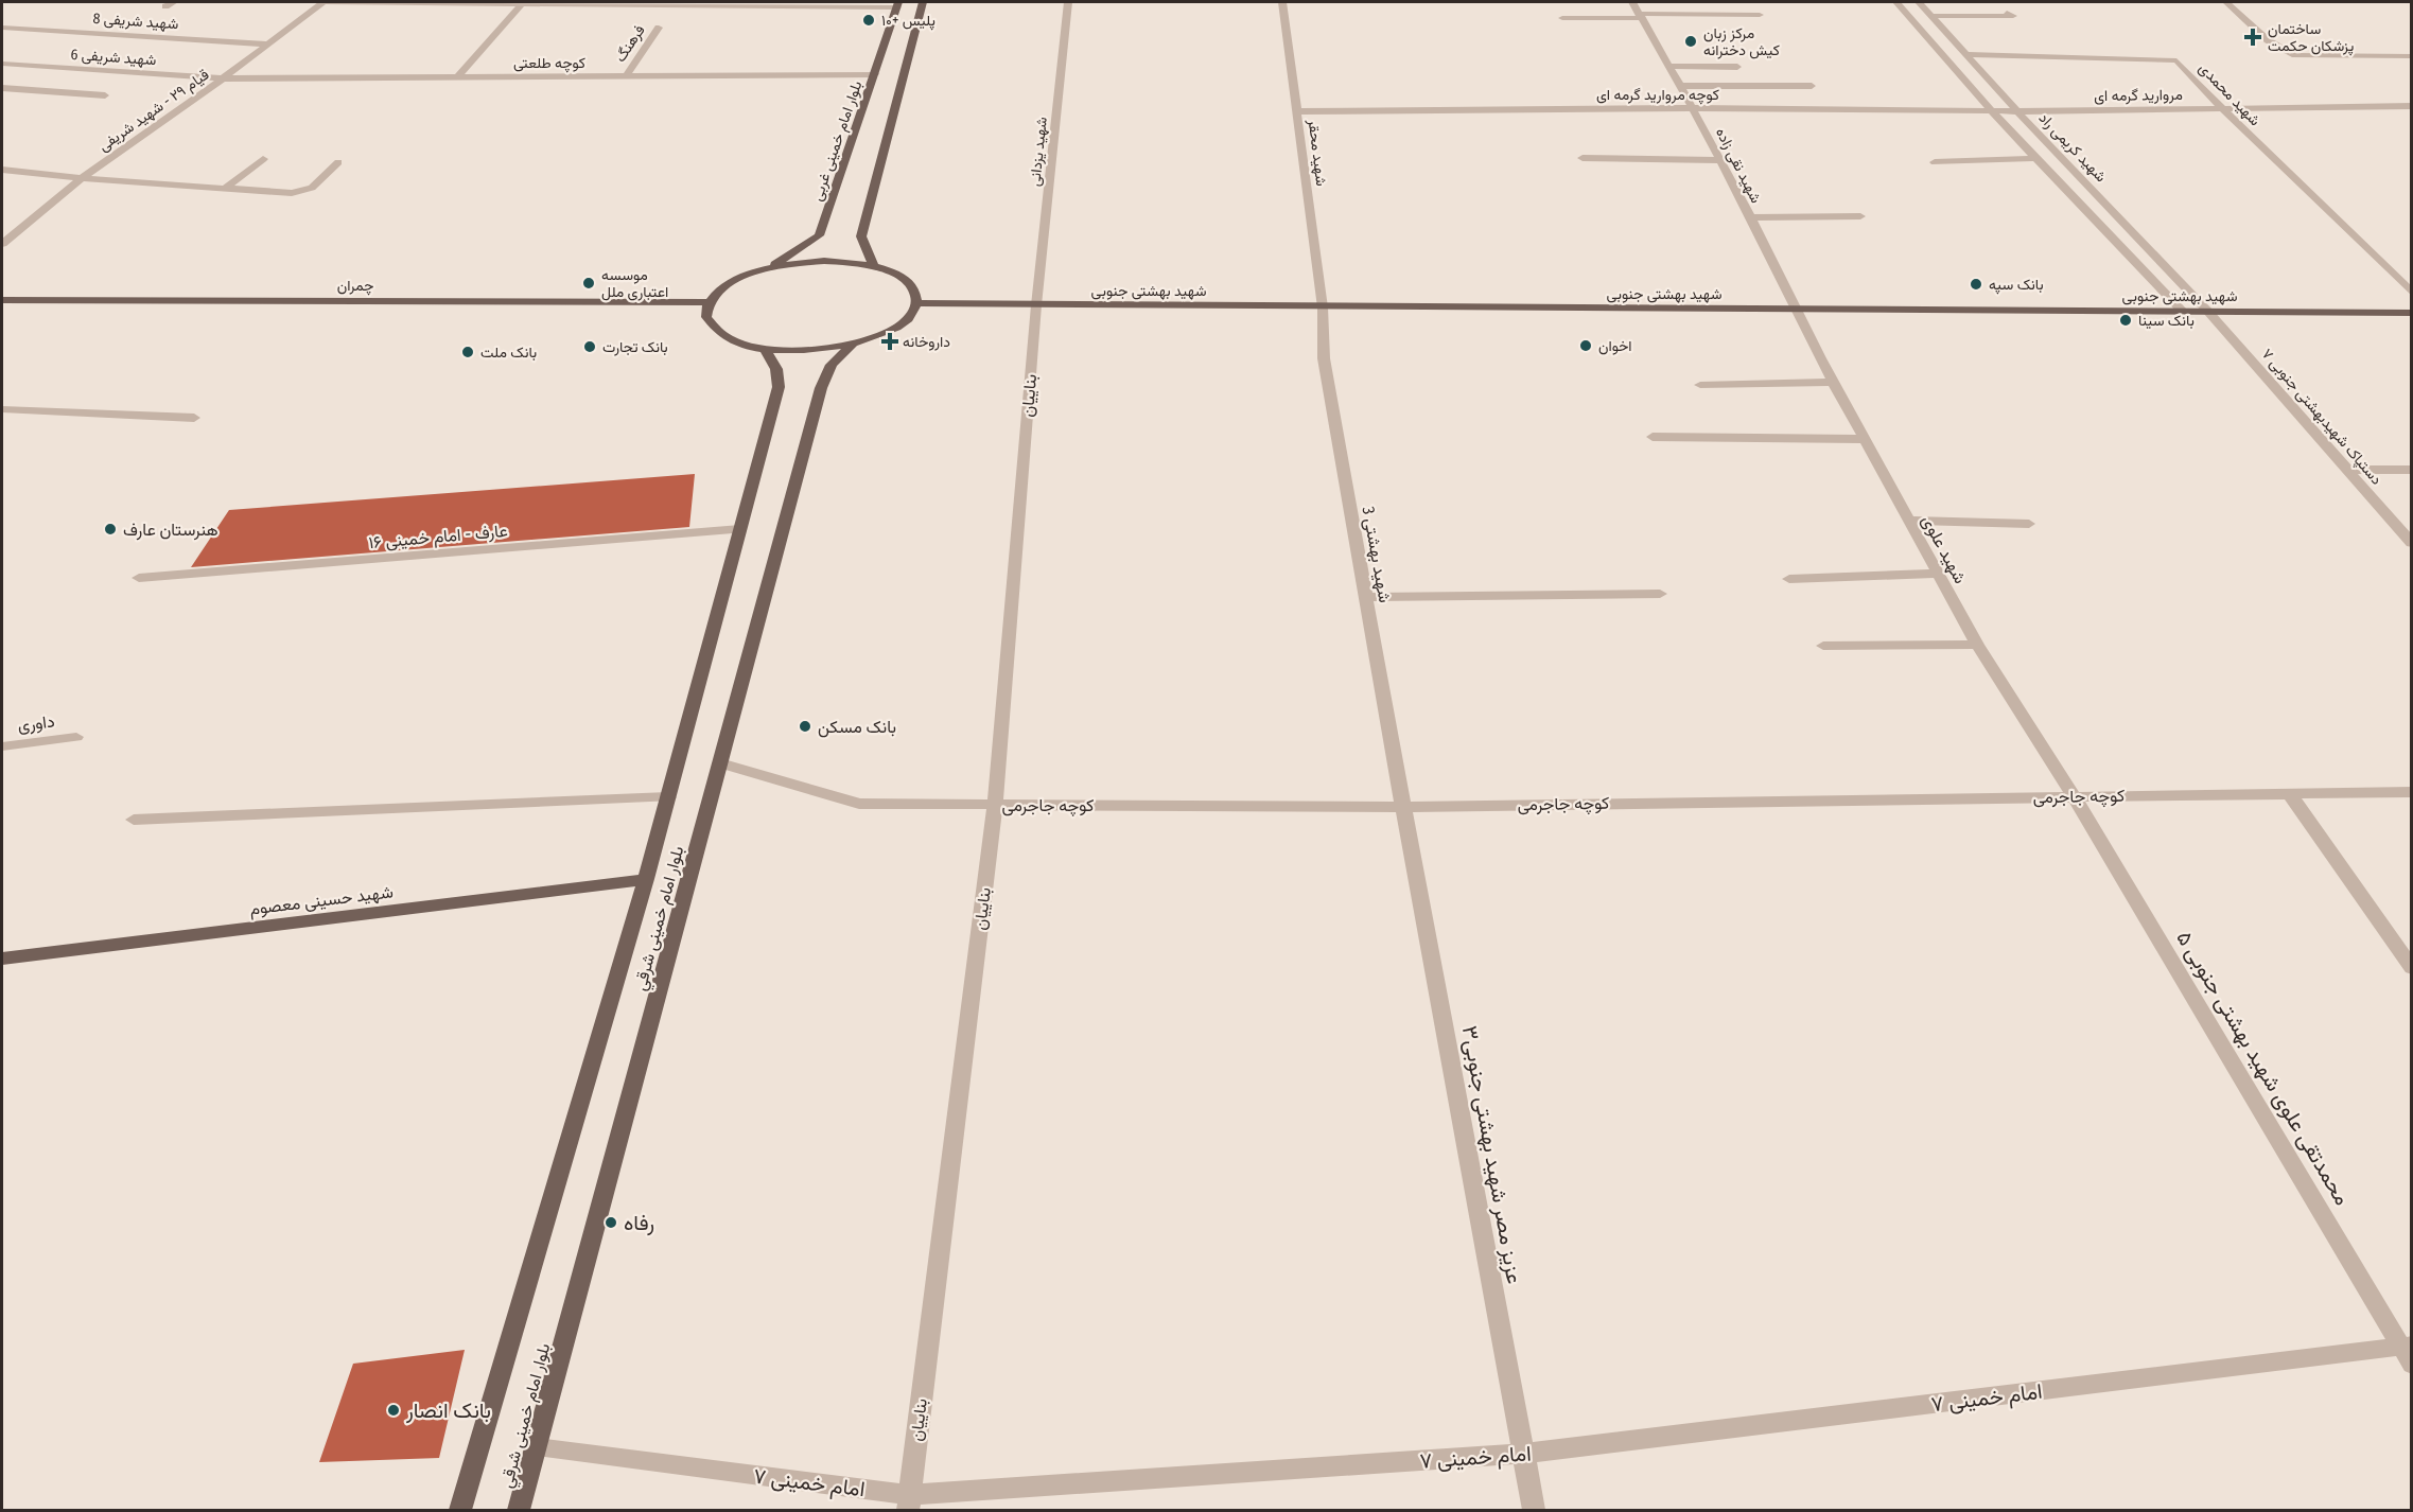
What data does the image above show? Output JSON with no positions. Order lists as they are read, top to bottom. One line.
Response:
{"streets":{"main road":["بلوار امام خمینی غربی","چمران","شهید بهشتی جنوبی","شهید حسینی معصوم","بلوار امام خمینی شرقي"],"street":["شهید شریفی 8","فرهنگ","شهید شریفی 6","کوچه طلعتی","کوچه مروارید گرمه ای","شهید محمدی","مروارید گرمه ای","قیام ۲۹ - شهید شریفی","شهید کریمی راد","شهید یزدانی","شهید محقر","شهید نقی زاده","بناییان","دستپاک شهیدبهشتی جنوبی ۷","عارف - امام خمینی ۱۶","شهید علوی","شهید بهشتی 3","داوری","کوچه جاجرمی","محمدتقی علوی شهید بهشتی جنوبی ۵","عزیز مصر شهید بهشتی جنوبی۳","امام خمینی ۷"]},"crossings":[["شهید شریفی 8","قیام ۲۹ - شهید شریفی"],["فرهنگ","کوچه طلعتی"],["شهید شریفی 6","کوچه طلعتی"],["شهید شریفی 6","قیام ۲۹ - شهید شریفی"],["کوچه طلعتی","قیام ۲۹ - شهید شریفی"],["کوچه طلعتی","بلوار امام خمینی غربی"],["کوچه مروارید گرمه ای","مروارید گرمه ای"],["کوچه مروارید گرمه ای","شهید کریمی راد"],["کوچه مروارید گرمه ای","شهید محقر"],["کوچه مروارید گرمه ای","شهید نقی زاده"],["شهید محمدی","مروارید گرمه ای"],["شهید محمدی","شهید کریمی راد"],["مروارید گرمه ای","شهید کریمی راد"],["شهید کریمی راد","شهید بهشتی جنوبی"],["شهید کریمی راد","دستپاک شهیدبهشتی جنوبی ۷"],["شهید یزدانی","شهید بهشتی جنوبی"],["شهید یزدانی","بناییان"],["شهید محقر","شهید بهشتی جنوبی"],["شهید محقر","شهید بهشتی 3"],["شهید نقی زاده","شهید بهشتی جنوبی"],["شهید نقی زاده","شهید علوی"],["شهید بهشتی جنوبی","بناییان"],["شهید بهشتی جنوبی","دستپاک شهیدبهشتی جنوبی ۷"],["شهید بهشتی جنوبی","شهید علوی"],["شهید بهشتی جنوبی","شهید بهشتی 3"],["بناییان","کوچه جاجرمی"],["بناییان","امام خمینی ۷"],["عارف - امام خمینی ۱۶","بلوار امام خمینی شرقي"],["شهید علوی","کوچه جاجرمی"],["شهید علوی","محمدتقی علوی شهید بهشتی جنوبی ۵"],["شهید بهشتی 3","کوچه جاجرمی"],["شهید بهشتی 3","عزیز مصر شهید بهشتی جنوبی۳"],["کوچه جاجرمی","بلوار امام خمینی شرقي"],["کوچه جاجرمی","محمدتقی علوی شهید بهشتی جنوبی ۵"],["کوچه جاجرمی","عزیز مصر شهید بهشتی جنوبی۳"],["شهید حسینی معصوم","بلوار امام خمینی شرقي"],["بلوار امام خمینی شرقي","امام خمینی ۷"],["محمدتقی علوی شهید بهشتی جنوبی ۵","امام خمینی ۷"],["عزیز مصر شهید بهشتی جنوبی۳","امام خمینی ۷"]],"places":{"other":["پلیس +۱۰","مرکز زبان کیش دخترانه","موسسه اعتباری ملل","بانک سپه","بانک سینا","اخوان","بانک تجارت","بانک ملت","هنرستان عارف","بانک مسکن","رفاه","بانک انصار"],"health":["ساختمان پزشکان حکمت","داروخانه"]}}
